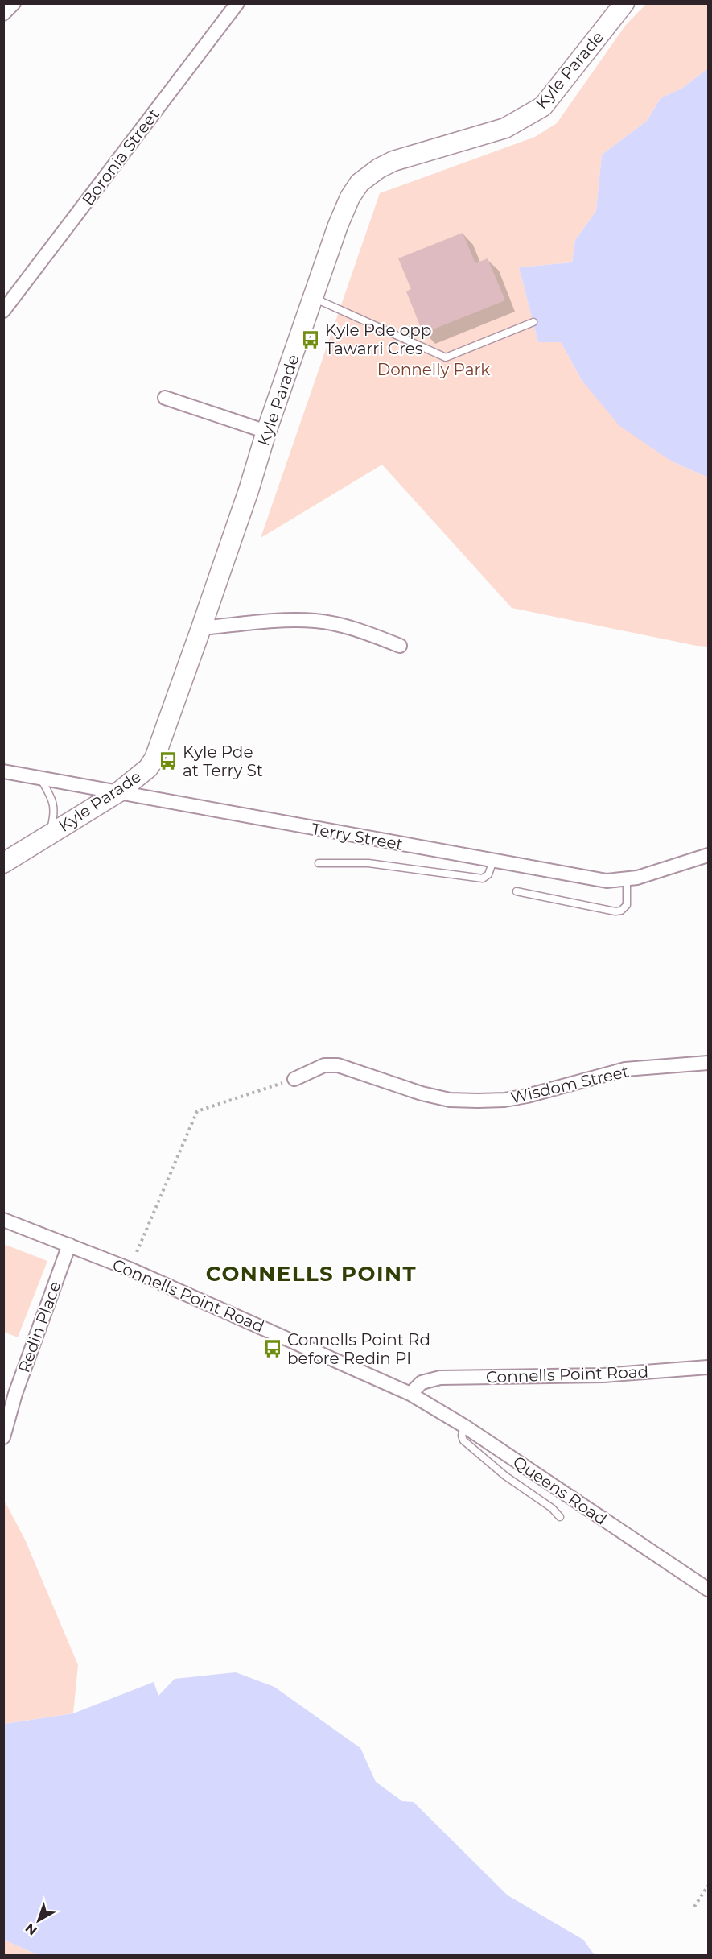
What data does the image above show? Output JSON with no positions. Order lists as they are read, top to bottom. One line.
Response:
{"streets":{"street":["Kyle Parade","Boronia Street","Terry Street","Wisdom Street","Connells Point Road","Redin Place","Queens Road"]},"crossings":[["Kyle Parade","Terry Street"],["Connells Point Road","Redin Place"],["Connells Point Road","Queens Road"]],"districts":["CONNELLS POINT"],"parks":["Donnelly Park"],"places":{"bus stop":["Kyle Pde opp Tawarri Cres","Kyle Pde at Terry St","Connells Point Rd before Redin Pl"]},"north":"bottom left"}
